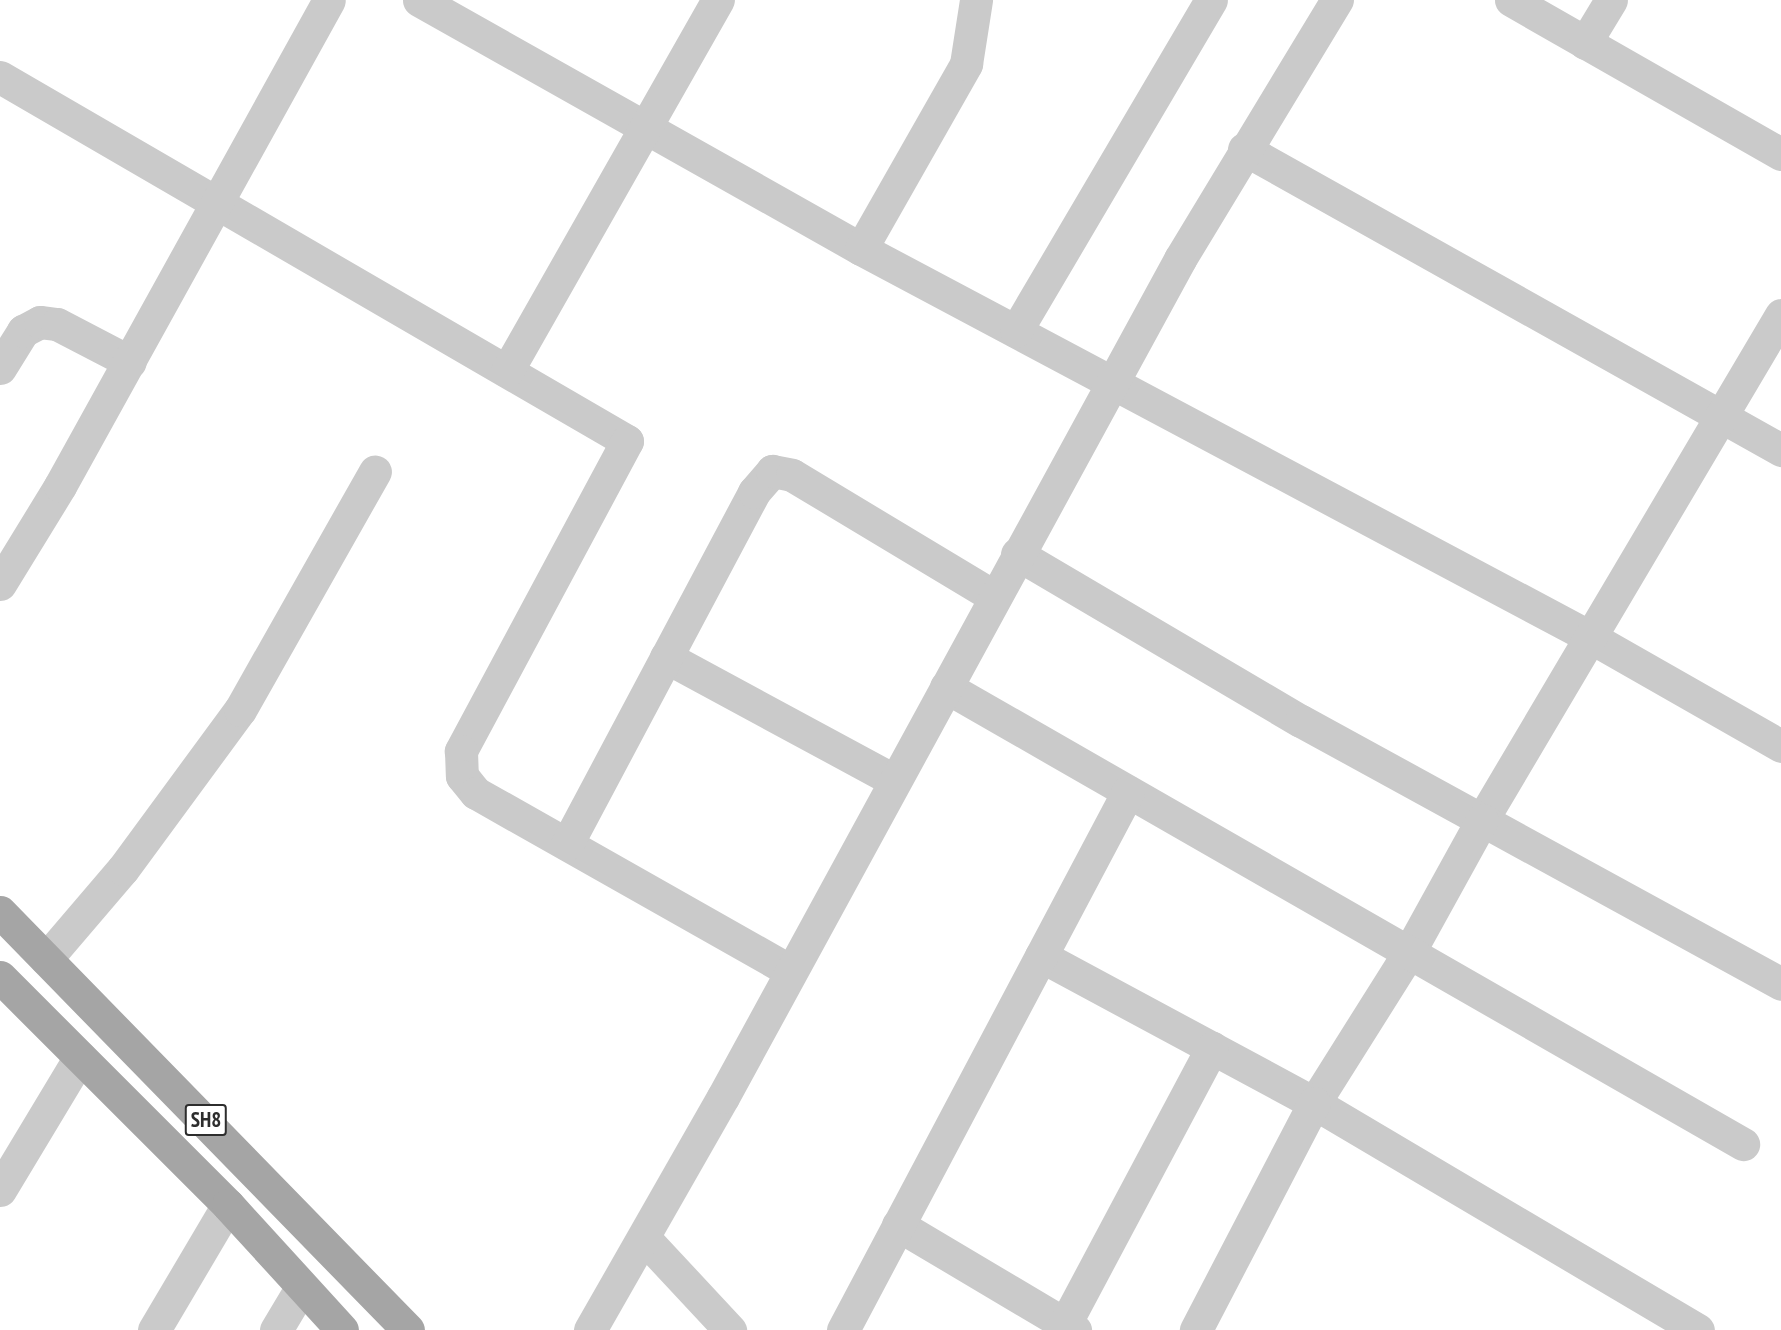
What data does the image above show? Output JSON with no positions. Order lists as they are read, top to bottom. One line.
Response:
{"streets":{"main road":["SH8"]}}
